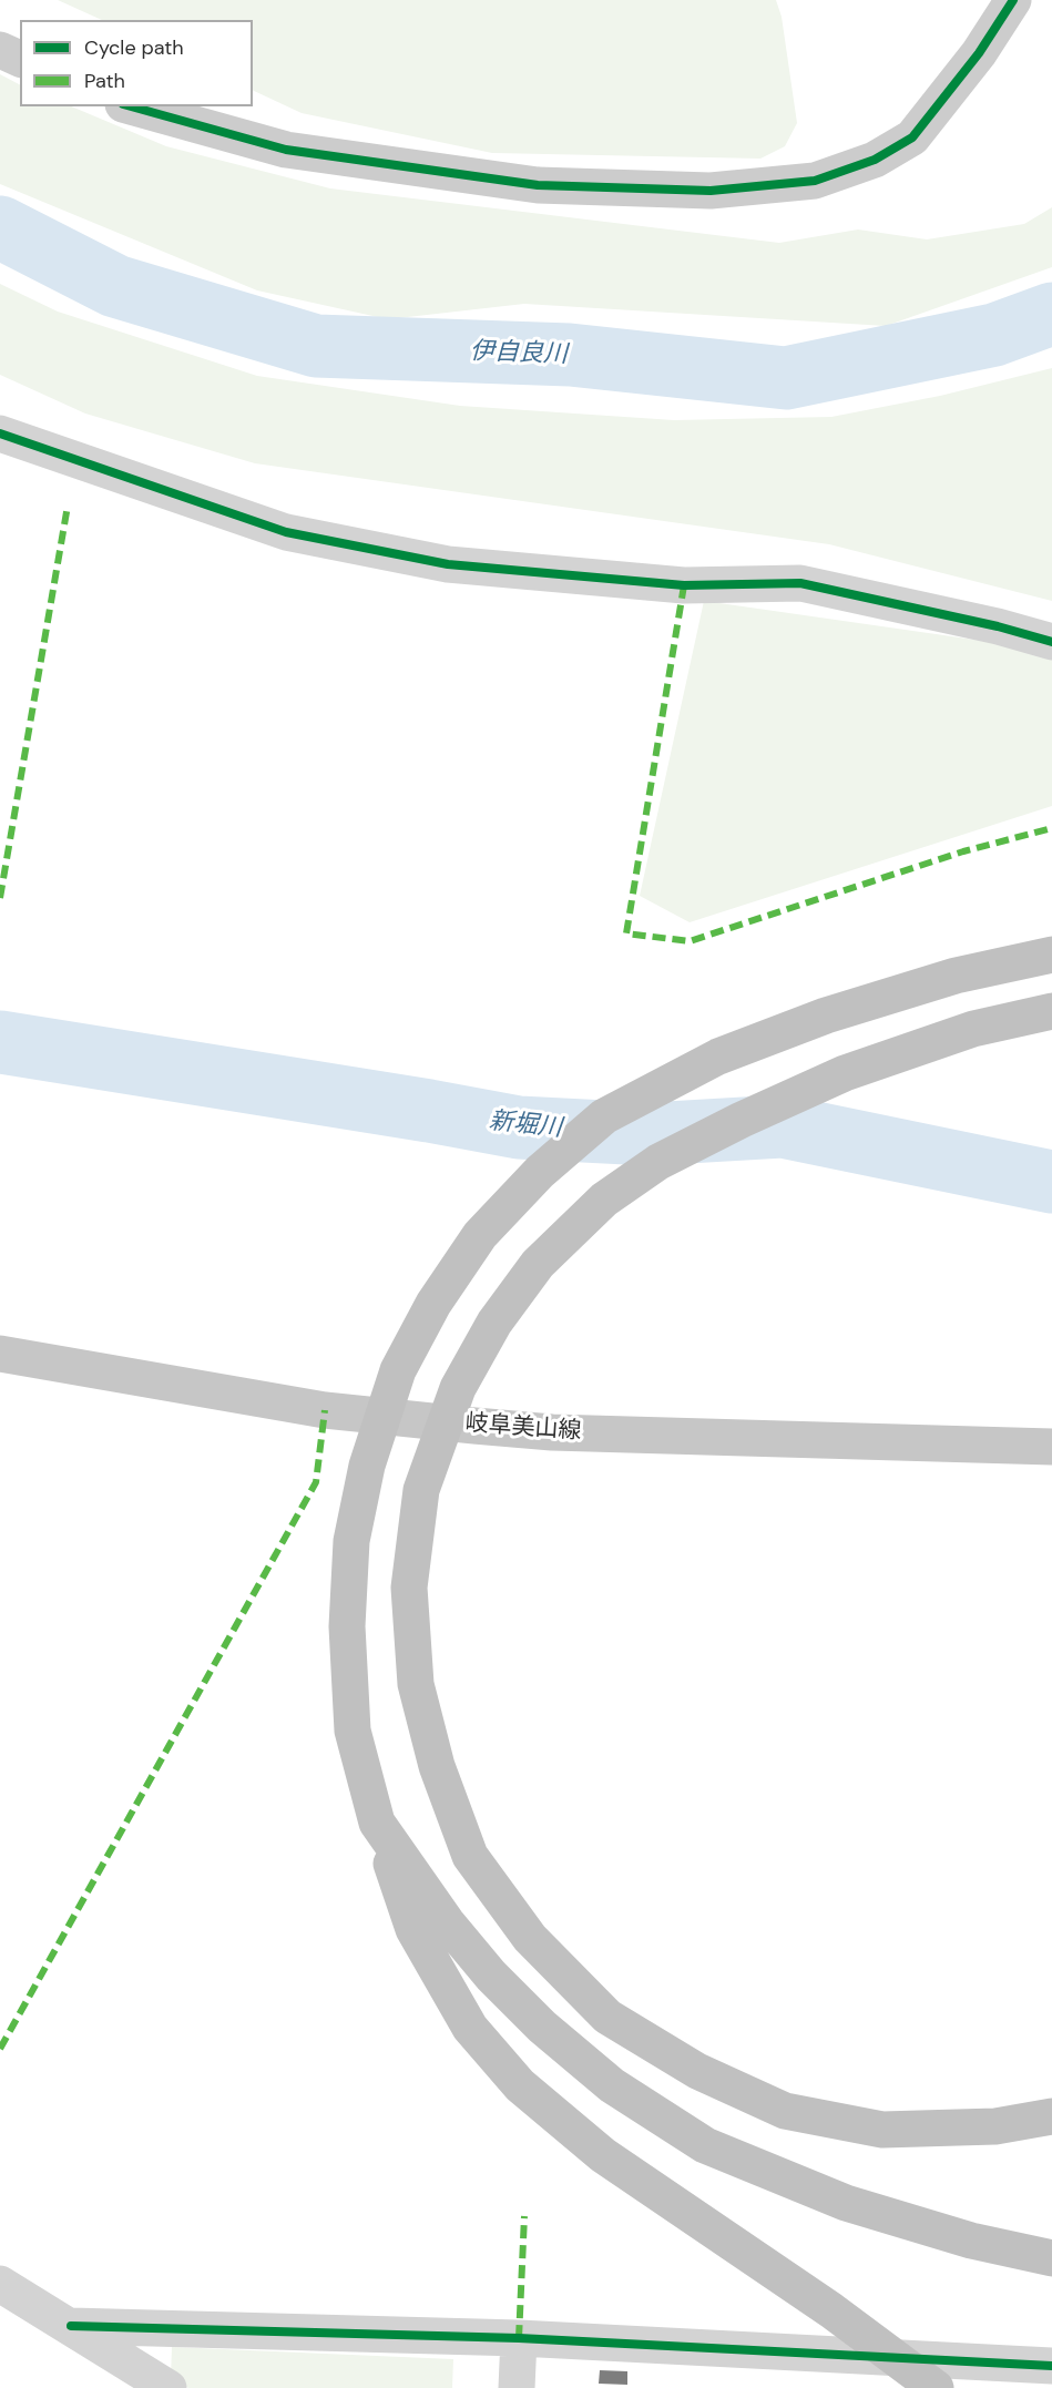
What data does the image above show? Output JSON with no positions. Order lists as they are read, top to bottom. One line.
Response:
{"streets":{"main road":["岐阜美山線"]},"water":["伊自良川","新堀川"],"legend":["Cycle path","Path"]}
